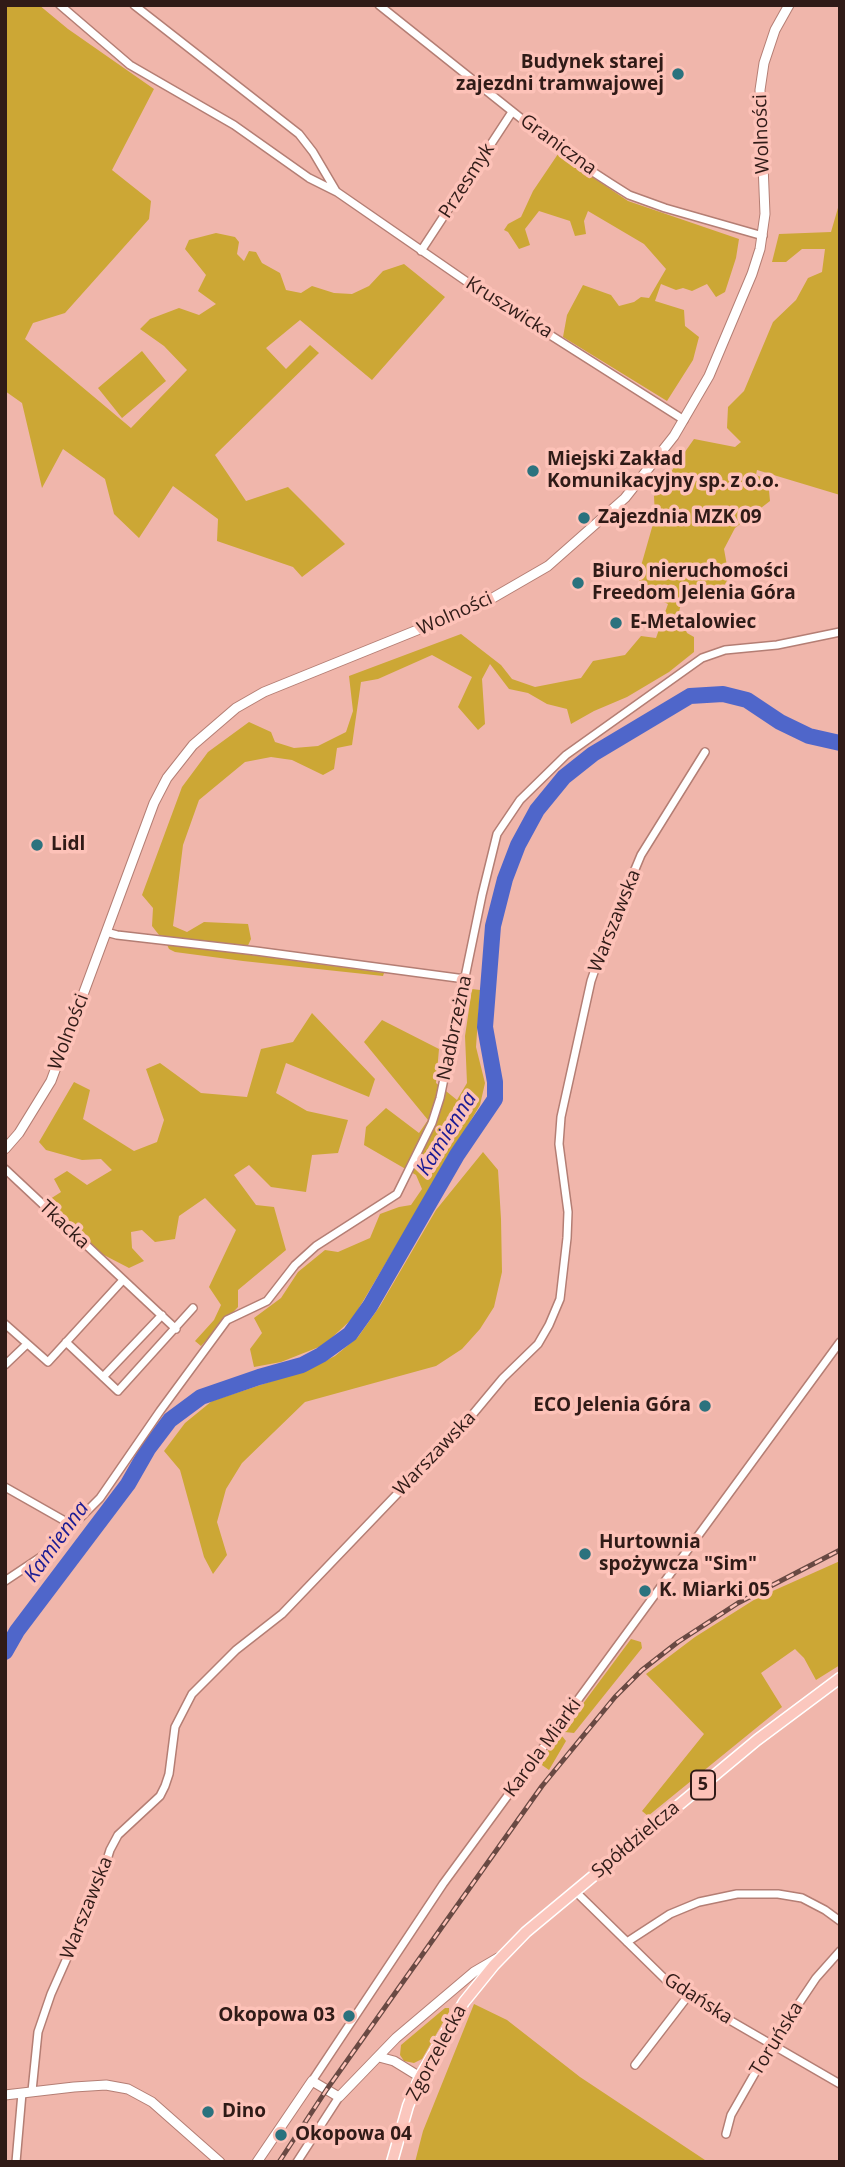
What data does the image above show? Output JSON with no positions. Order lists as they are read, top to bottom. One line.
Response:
{"streets":{"main road":["5","Spółdzielcza","Zgorzelecka"],"street":["Wolności","Graniczna","Przesmyk","Kruszwicka","Warszawska","Nadbrzeżna","Tkacka","Karola Miarki","Gdańska","Toruńska"]},"crossings":[["Wolności","Graniczna"],["Wolności","Kruszwicka"],["Graniczna","Przesmyk"],["Przesmyk","Kruszwicka"],["Spółdzielcza","Gdańska"],["Spółdzielcza","Zgorzelecka"],["Gdańska","Toruńska"]],"water":["Kamienna"],"places":["Budynek starej zajezdni tramwajowej","Miejski Zakład Komunikacyjny sp. z o.o.","Zajezdnia MZK 09","Biuro nieruchomości Freedom Jelenia Góra","E-Metalowiec","Lidl","ECO Jelenia Góra","Hurtownia spożywcza \"Sim\"","K. Miarki 05","Okopowa 03","Dino","Okopowa 04"]}
